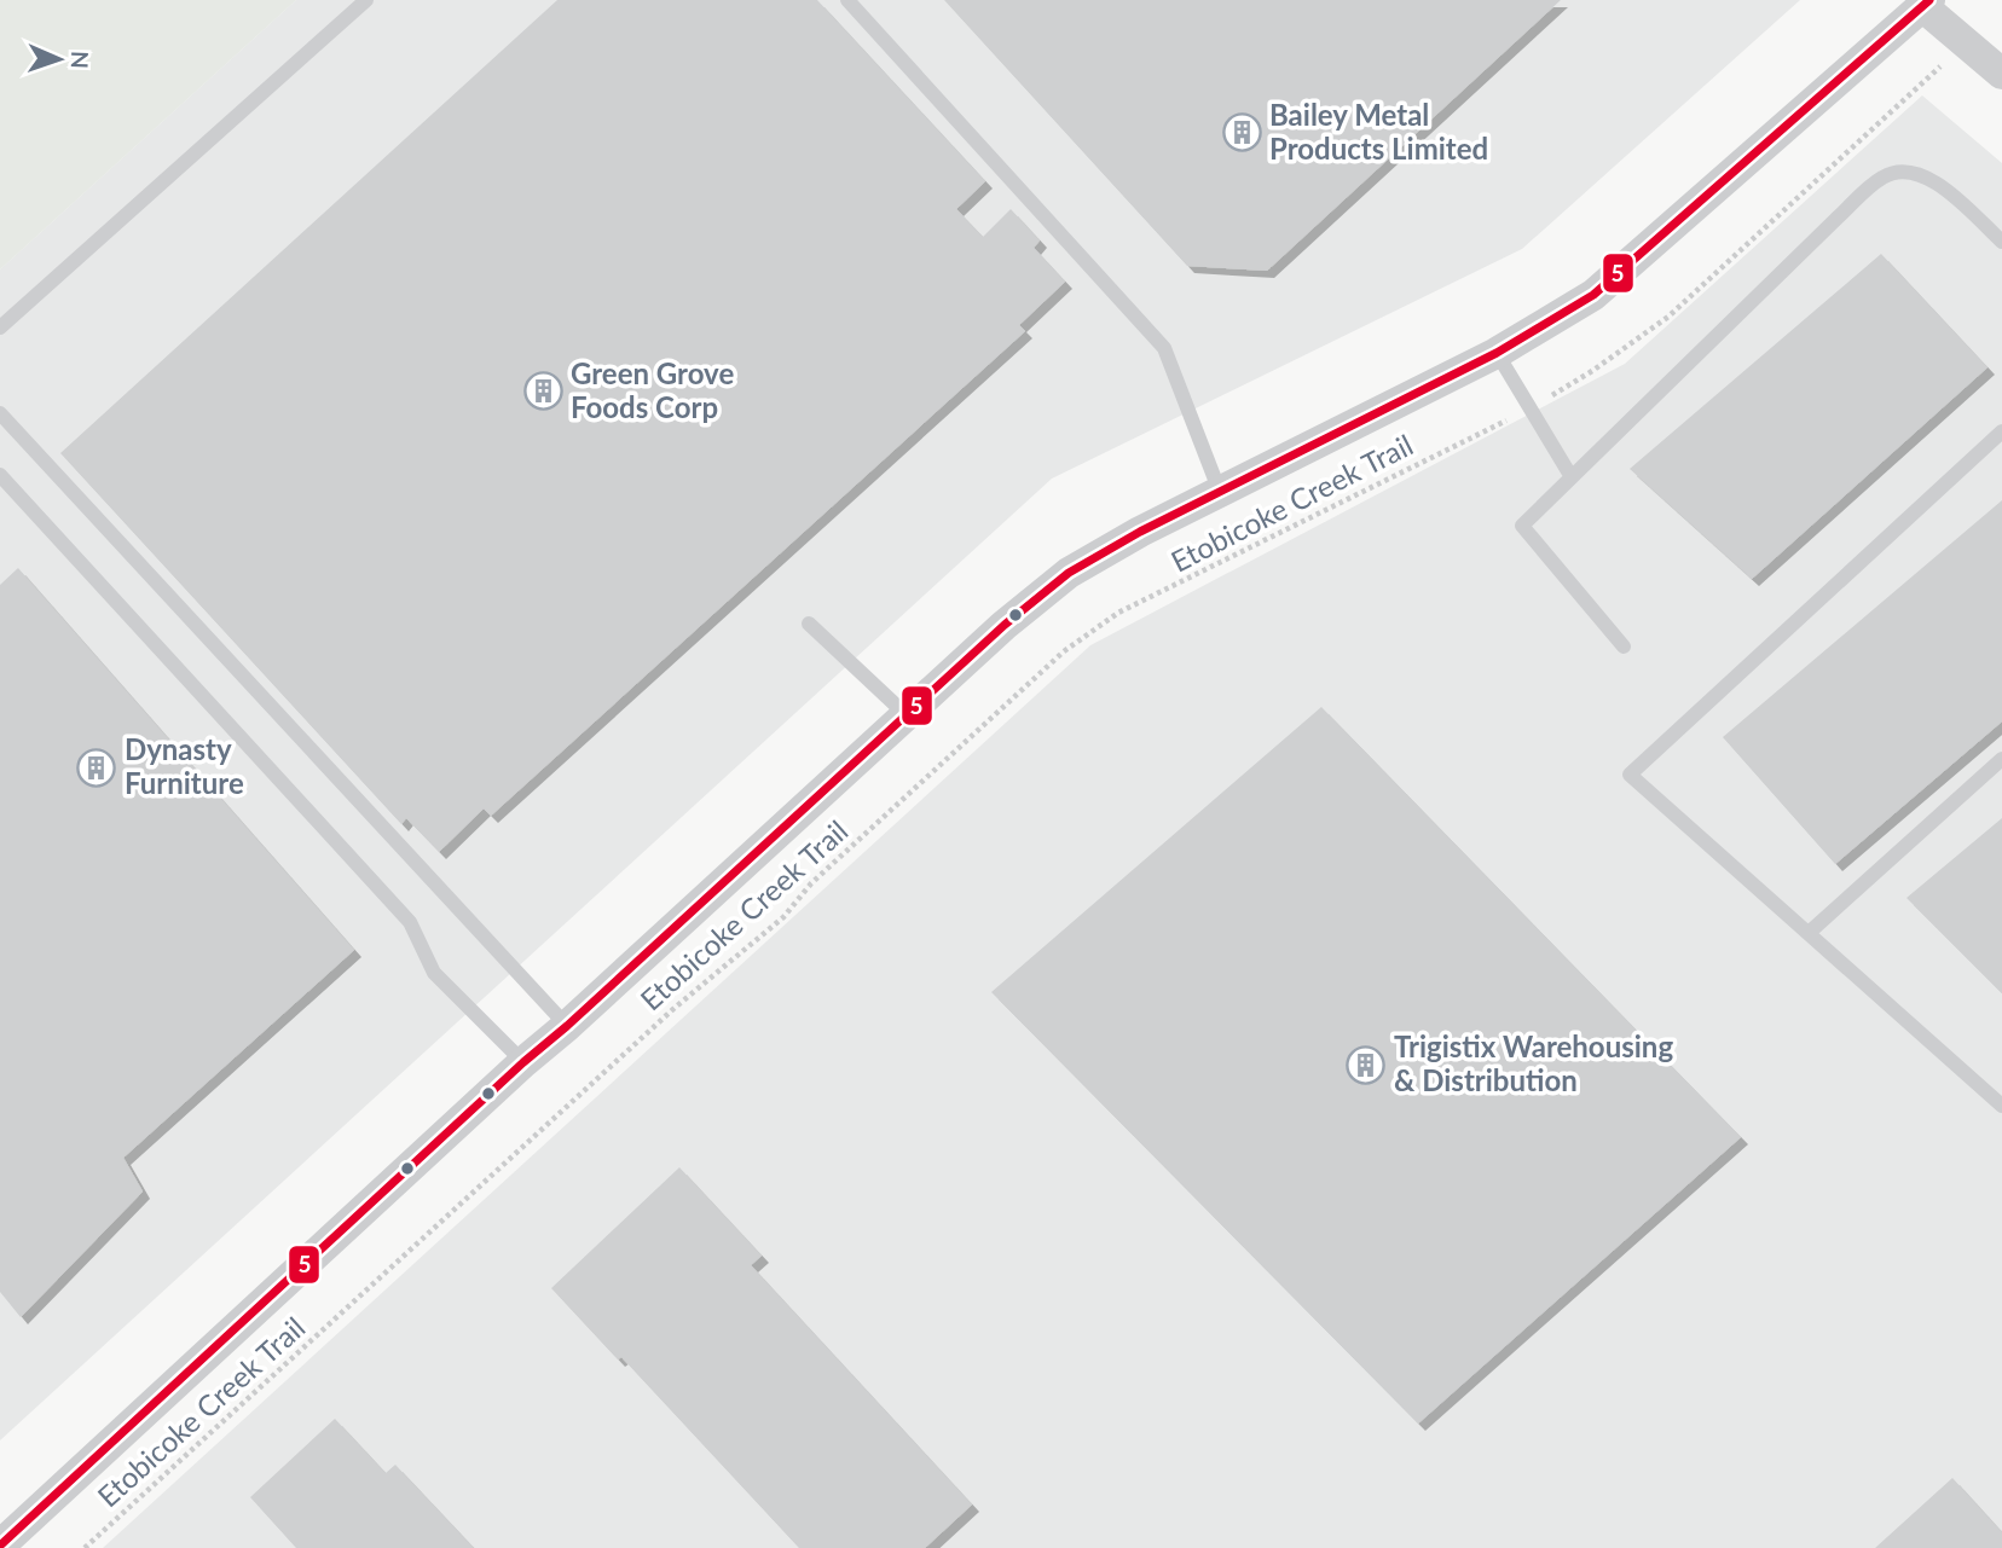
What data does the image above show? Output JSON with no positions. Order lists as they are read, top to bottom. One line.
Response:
{"streets":{"path":["Etobicoke Creek Trail"]},"places":{"building":["Bailey Metal Products Limited","Green Grove Foods Corp","Dynasty Furniture","Trigistix Warehousing & Distribution"]},"lines":["transit line 5"],"north":"right"}
